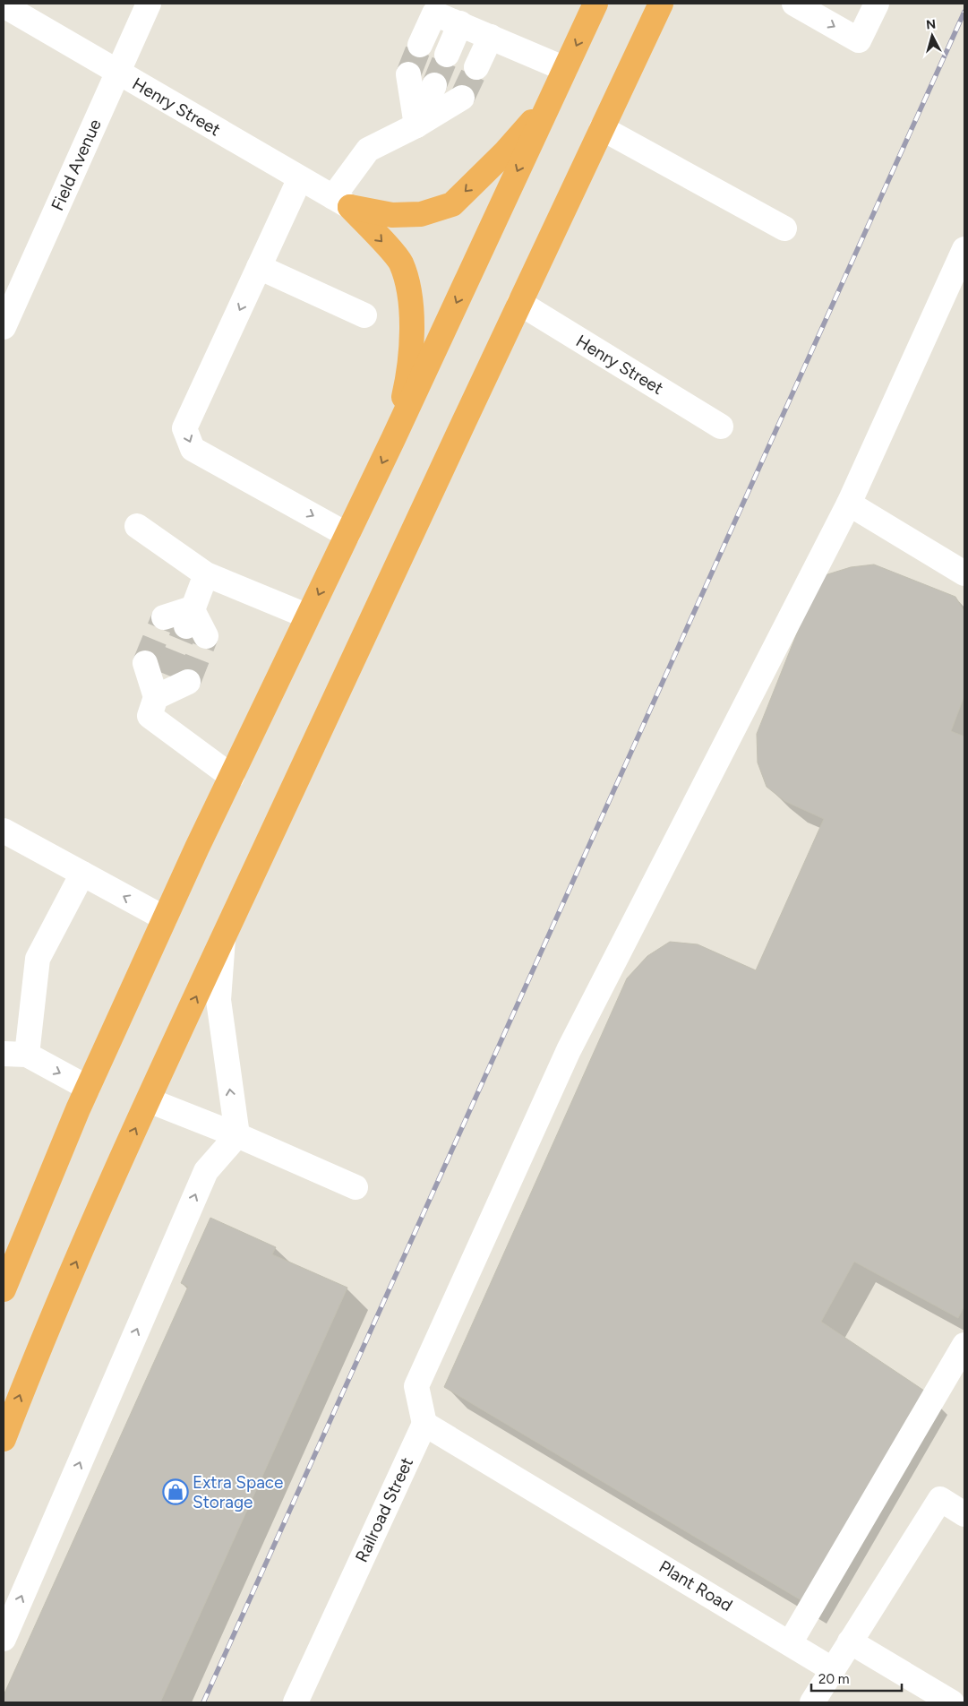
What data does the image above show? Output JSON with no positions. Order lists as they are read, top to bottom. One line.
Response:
{"streets":{"street":["Henry Street","Field Avenue","Railroad Street","Plant Road"]},"crossings":[["Henry Street","Field Avenue"],["Railroad Street","Plant Road"]],"places":{"shop":["Extra Space Storage"]},"scale_bar":"20 m","north":"top"}
